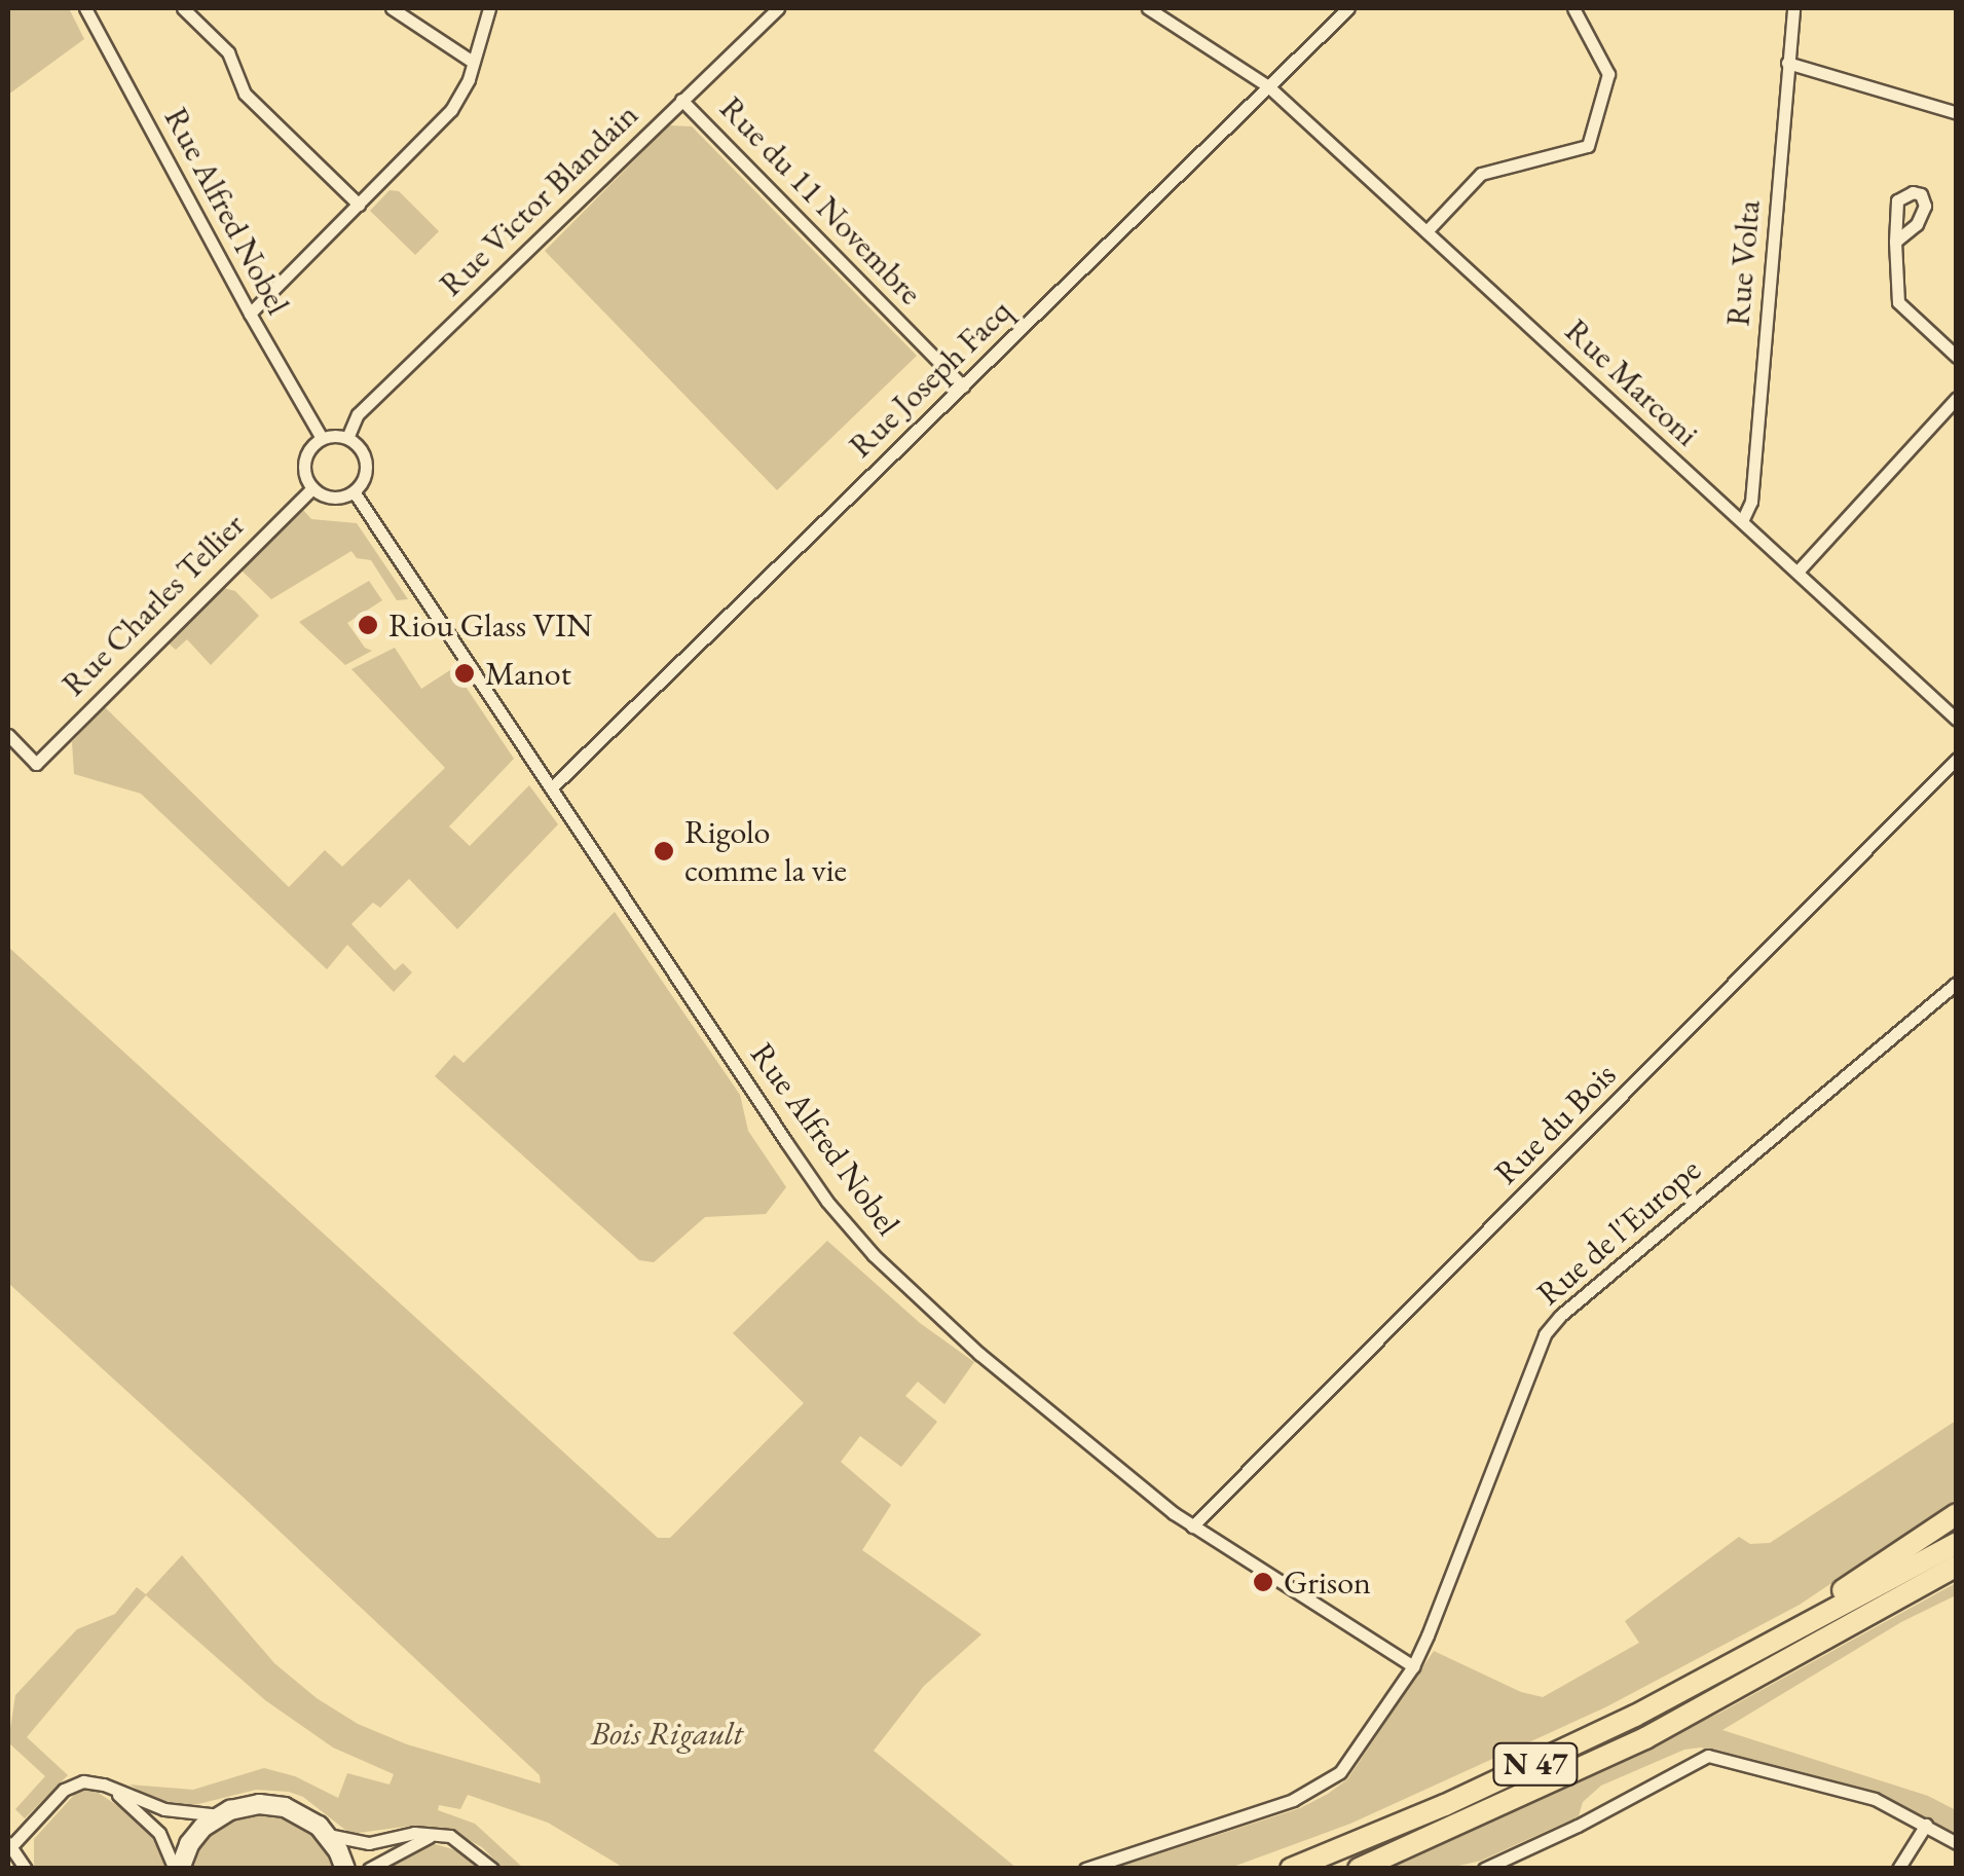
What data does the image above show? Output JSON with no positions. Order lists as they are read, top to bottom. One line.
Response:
{"streets":{"highway":["N 47"],"street":["Rue Victor Blandain","Rue du 11 Novembre","Rue Alfred Nobel","Rue Volta","Rue Joseph Facq","Rue Marconi","Rue Charles Tellier","Rue du Bois","Rue de l'Europe"]},"crossings":[["Rue Victor Blandain","Rue du 11 Novembre"],["Rue Victor Blandain","Rue Alfred Nobel"],["Rue Victor Blandain","Rue Charles Tellier"],["Rue du 11 Novembre","Rue Joseph Facq"],["Rue Alfred Nobel","Rue Joseph Facq"],["Rue Alfred Nobel","Rue Charles Tellier"],["Rue Alfred Nobel","Rue du Bois"],["Rue Alfred Nobel","Rue de l'Europe"],["Rue Volta","Rue Marconi"],["Rue Joseph Facq","Rue Marconi"]],"parks":["Bois Rigault"],"places":["Riou Glass VIN","Manot","Rigolo comme la vie","Grison"]}
